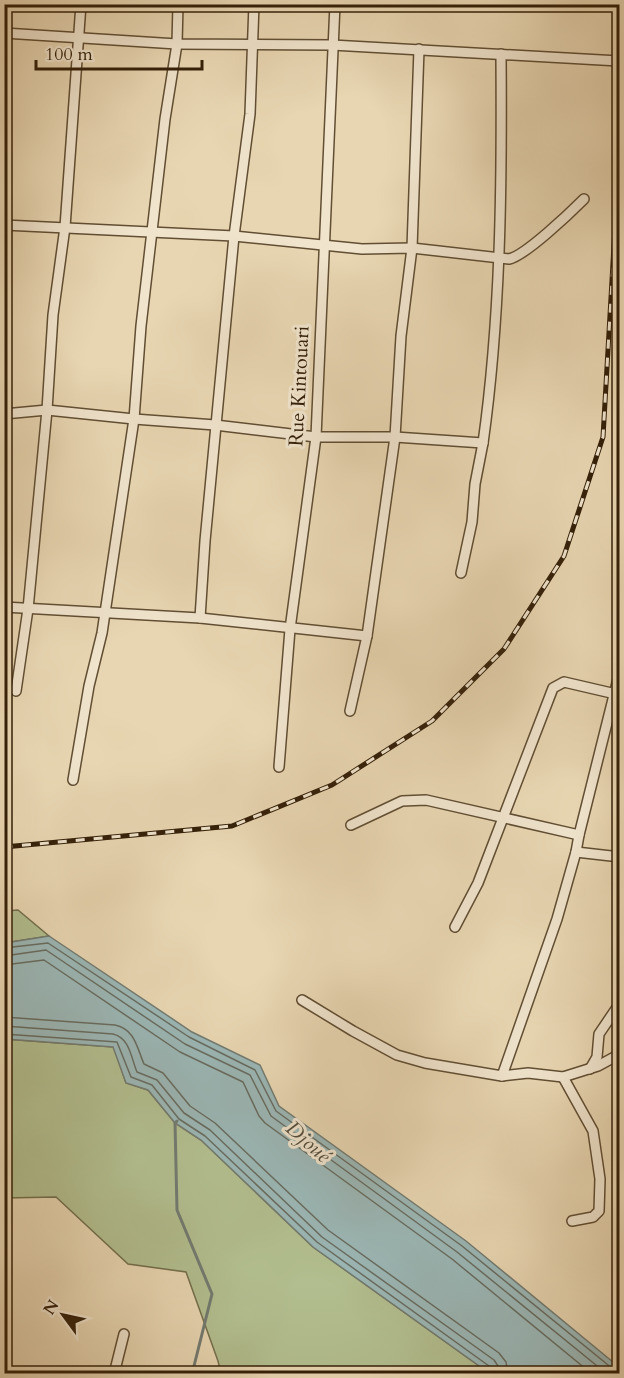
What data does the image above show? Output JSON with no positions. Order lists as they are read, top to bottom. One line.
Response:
{"streets":{"street":["Rue Kintouari"]},"water":["Djoué"],"scale_bar":"100 m","north":"top left"}
